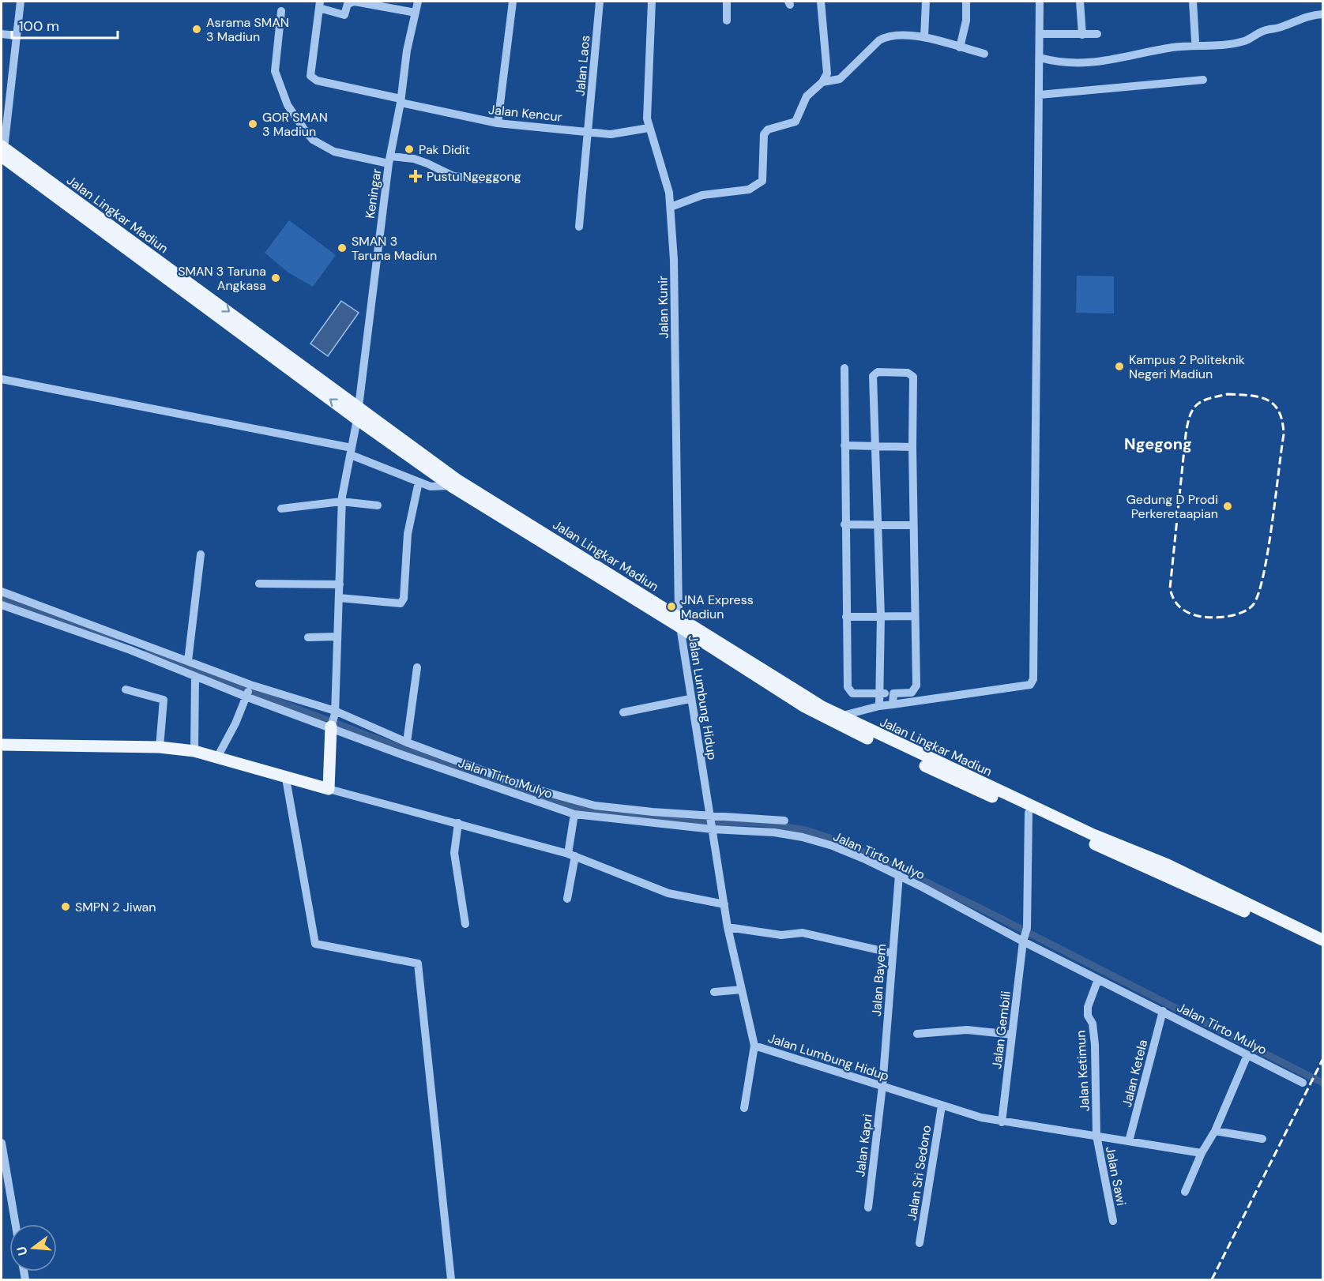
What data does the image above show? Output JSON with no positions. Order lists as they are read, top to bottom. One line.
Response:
{"streets":{"main road":["Jalan Lingkar Madiun"],"street":["Jalan Laos","Jalan Kencur","Keningar","Jalan Kunir","Jalan Lumbung Hidup","Jalan Tirto Mulyo","Jalan Bayem","Jalan Gembili","Jalan Ketimun","Jalan Ketela","Jalan Kapri","Jalan Sri Sedono","Jalan Sawi"]},"crossings":[["Jalan Laos","Jalan Kencur"],["Jalan Kencur","Keningar"],["Jalan Kencur","Jalan Kunir"],["Keningar","Jalan Lingkar Madiun"],["Keningar","Jalan Tirto Mulyo"],["Jalan Lingkar Madiun","Jalan Kunir"],["Jalan Lingkar Madiun","Jalan Lumbung Hidup"],["Jalan Lingkar Madiun","Jalan Gembili"],["Jalan Kunir","Jalan Lumbung Hidup"],["Jalan Lumbung Hidup","Jalan Tirto Mulyo"],["Jalan Lumbung Hidup","Jalan Bayem"],["Jalan Lumbung Hidup","Jalan Gembili"],["Jalan Lumbung Hidup","Jalan Ketimun"],["Jalan Lumbung Hidup","Jalan Ketela"],["Jalan Lumbung Hidup","Jalan Kapri"],["Jalan Lumbung Hidup","Jalan Sri Sedono"],["Jalan Lumbung Hidup","Jalan Sawi"],["Jalan Tirto Mulyo","Jalan Bayem"],["Jalan Tirto Mulyo","Jalan Gembili"],["Jalan Tirto Mulyo","Jalan Ketimun"],["Jalan Tirto Mulyo","Jalan Ketela"],["Jalan Bayem","Jalan Kapri"],["Jalan Ketimun","Jalan Sawi"]],"districts":["Ngegong"],"places":{"other":["Asrama SMAN 3 Madiun","GOR SMAN 3 Madiun","Pak Didit","SMAN 3 Taruna Madiun","SMAN 3 Taruna Angkasa","Kampus 2 Politeknik Negeri Madiun","Gedung D Prodi Perkeretaapian","JNA Express Madiun","SMPN 2 Jiwan"],"health":["Pustu Ngeggong"]},"scale_bar":"100 m","north":"left"}
